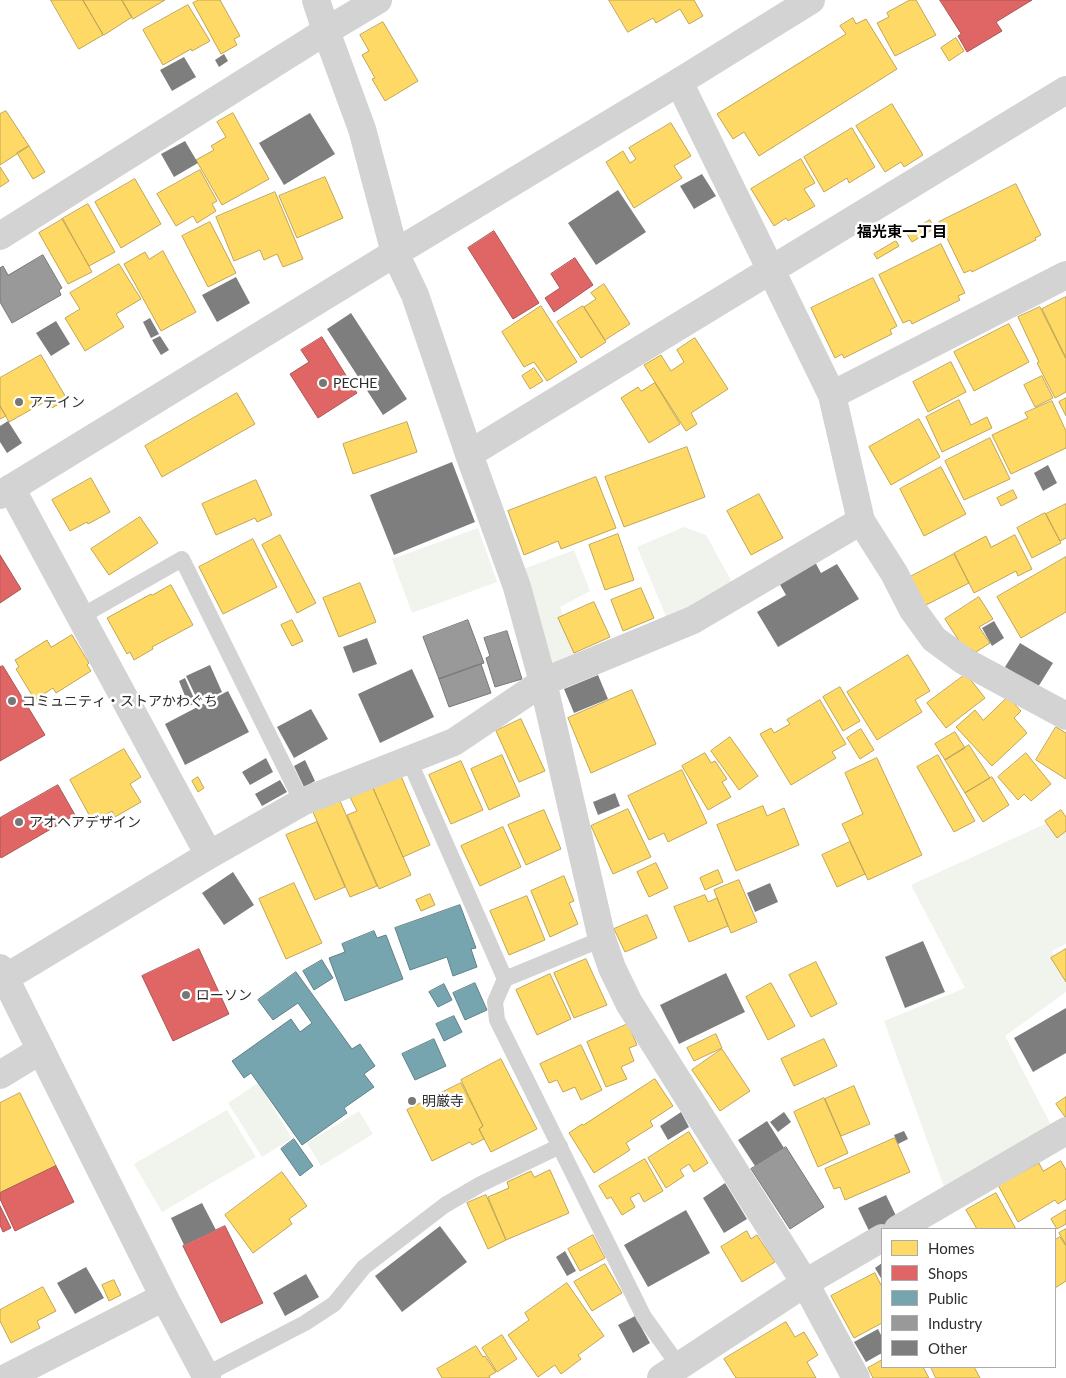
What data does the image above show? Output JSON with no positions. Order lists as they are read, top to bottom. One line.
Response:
{"districts":["福光東一丁目"],"places":["PECHE","アテイン","コミュニティ・ストアかわぐち","アオヘアデザイン","ローソン","明厳寺"],"legend":["Homes","Shops","Public","Industry","Other"]}
